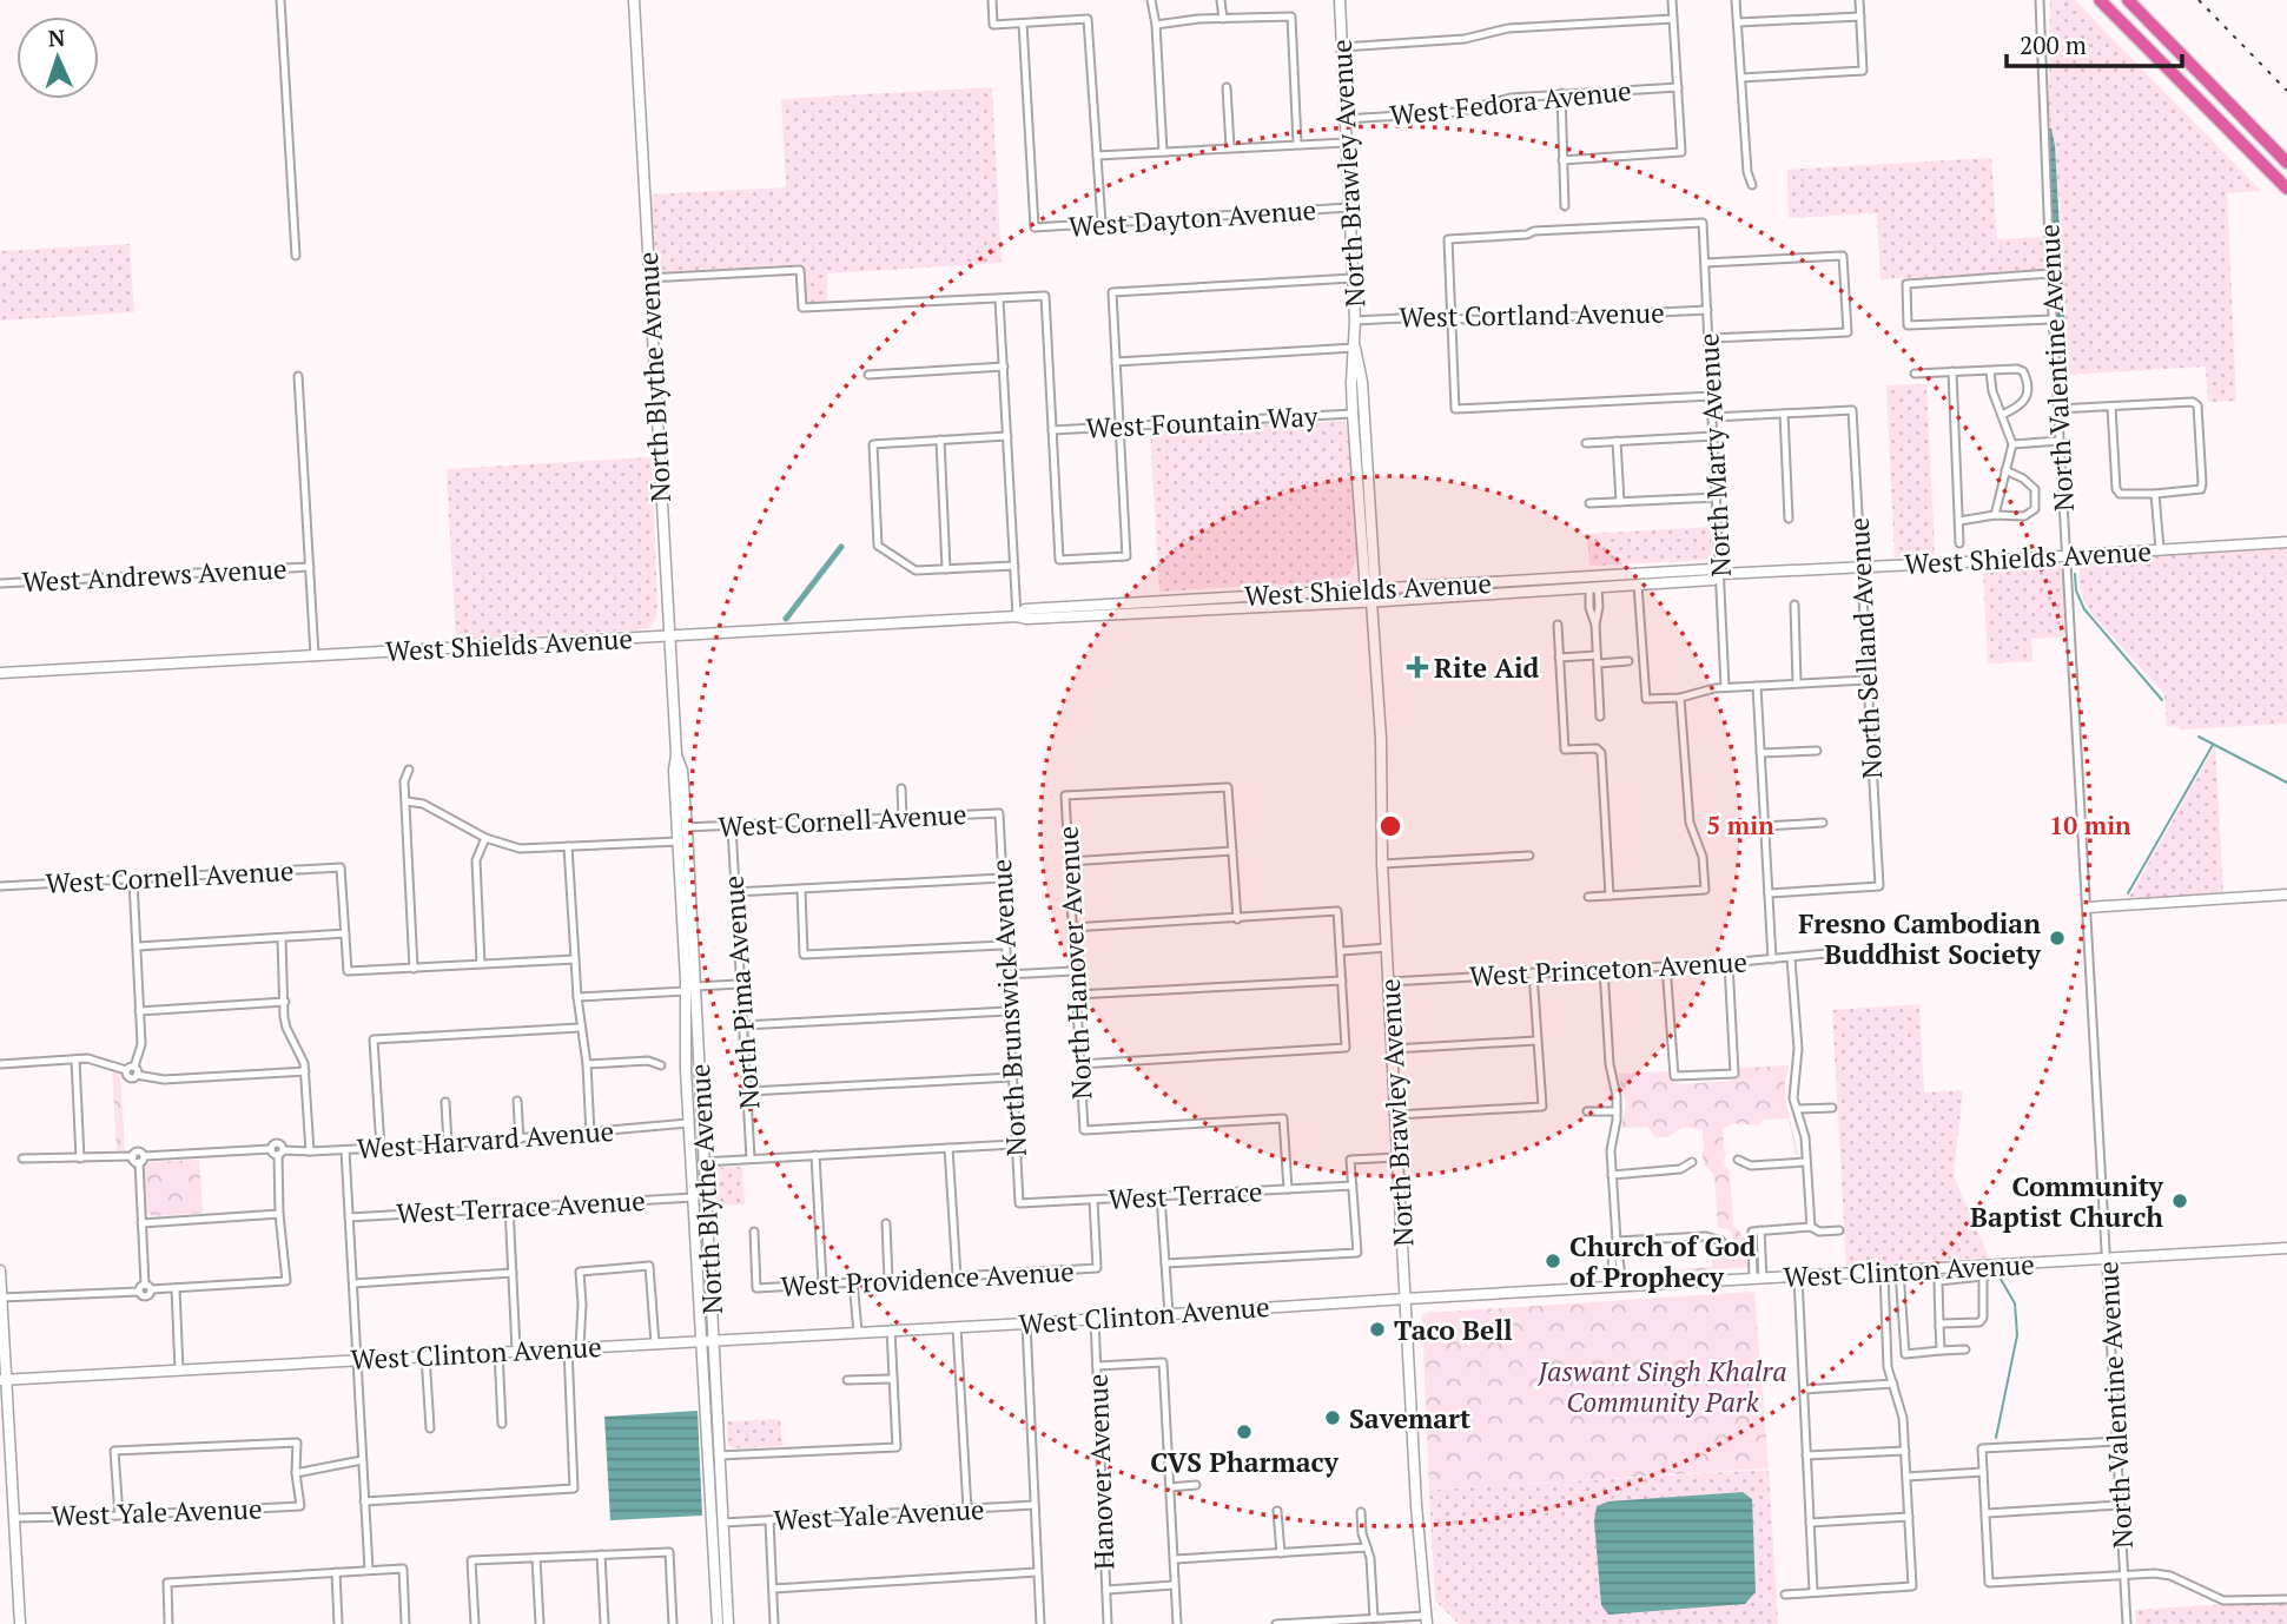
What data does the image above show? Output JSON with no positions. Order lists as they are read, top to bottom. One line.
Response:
{"streets":{"street":["West Fedora Avenue","North Brawley Avenue","West Dayton Avenue","West Cortland Avenue","North Valentine Avenue","North Blythe Avenue","West Fountain Way","North Marty Avenue","West Shields Avenue","West Andrews Avenue","North Selland Avenue","West Cornell Avenue","North Hanover Avenue","West Princeton Avenue","North Pima Avenue","North Brunswick Avenue","West Harvard Avenue","West Terrace","West Terrace Avenue","West Clinton Avenue","West Providence Avenue","Hanover Avenue","West Yale Avenue"]},"crossings":[["West Fedora Avenue","North Brawley Avenue"],["North Brawley Avenue","West Dayton Avenue"],["North Brawley Avenue","West Cortland Avenue"],["North Brawley Avenue","West Fountain Way"],["North Brawley Avenue","West Shields Avenue"],["North Brawley Avenue","West Princeton Avenue"],["North Brawley Avenue","West Clinton Avenue"],["West Cortland Avenue","North Marty Avenue"],["North Valentine Avenue","West Shields Avenue"],["North Valentine Avenue","West Clinton Avenue"],["North Blythe Avenue","West Shields Avenue"],["North Blythe Avenue","West Cornell Avenue"],["North Blythe Avenue","West Harvard Avenue"],["North Blythe Avenue","West Terrace Avenue"],["North Blythe Avenue","West Clinton Avenue"],["North Blythe Avenue","West Yale Avenue"],["North Marty Avenue","West Shields Avenue"],["West Shields Avenue","North Selland Avenue"],["West Cornell Avenue","North Pima Avenue"],["West Cornell Avenue","North Brunswick Avenue"],["North Hanover Avenue","West Terrace"],["North Brunswick Avenue","West Terrace"],["West Terrace","West Providence Avenue"],["West Clinton Avenue","Hanover Avenue"]],"parks":["Jaswant Singh Khalra Community Park"],"places":{"health":["Rite Aid"],"other":["Fresno Cambodian Buddhist Society","Community Baptist Church","Church of God of Prophecy","Taco Bell","Savemart","CVS Pharmacy"]},"scale_bar":"200 m","north":"top","rings":["5 min","10 min"]}
